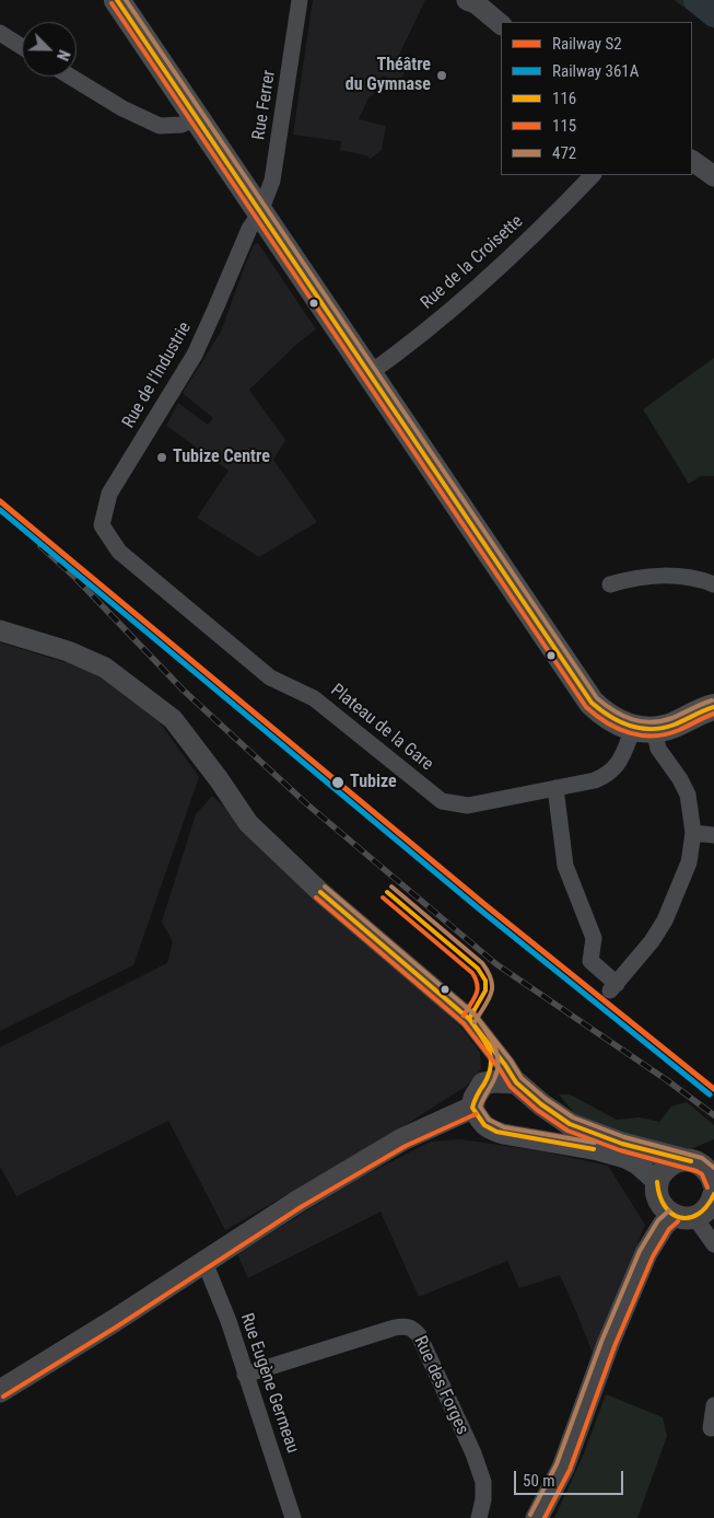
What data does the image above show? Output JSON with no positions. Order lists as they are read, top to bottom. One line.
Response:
{"streets":{"street":["Rue Ferrer","Rue de la Croisette","Rue de l'Industrie","Plateau de la Gare","Rue Eugène Germeau","Rue des Forges"]},"crossings":[["Rue Ferrer","Rue de l'Industrie"],["Rue de l'Industrie","Plateau de la Gare"],["Rue Eugène Germeau","Rue des Forges"]],"places":["Théâtre du Gymnase","Tubize Centre","Tubize"],"lines":["transit line 116","transit line 472","transit line 115","rail line S2","rail line 361A"],"legend":["Railway S2","Railway 361A","116","115","472"],"scale_bar":"50 m","north":"bottom right"}
